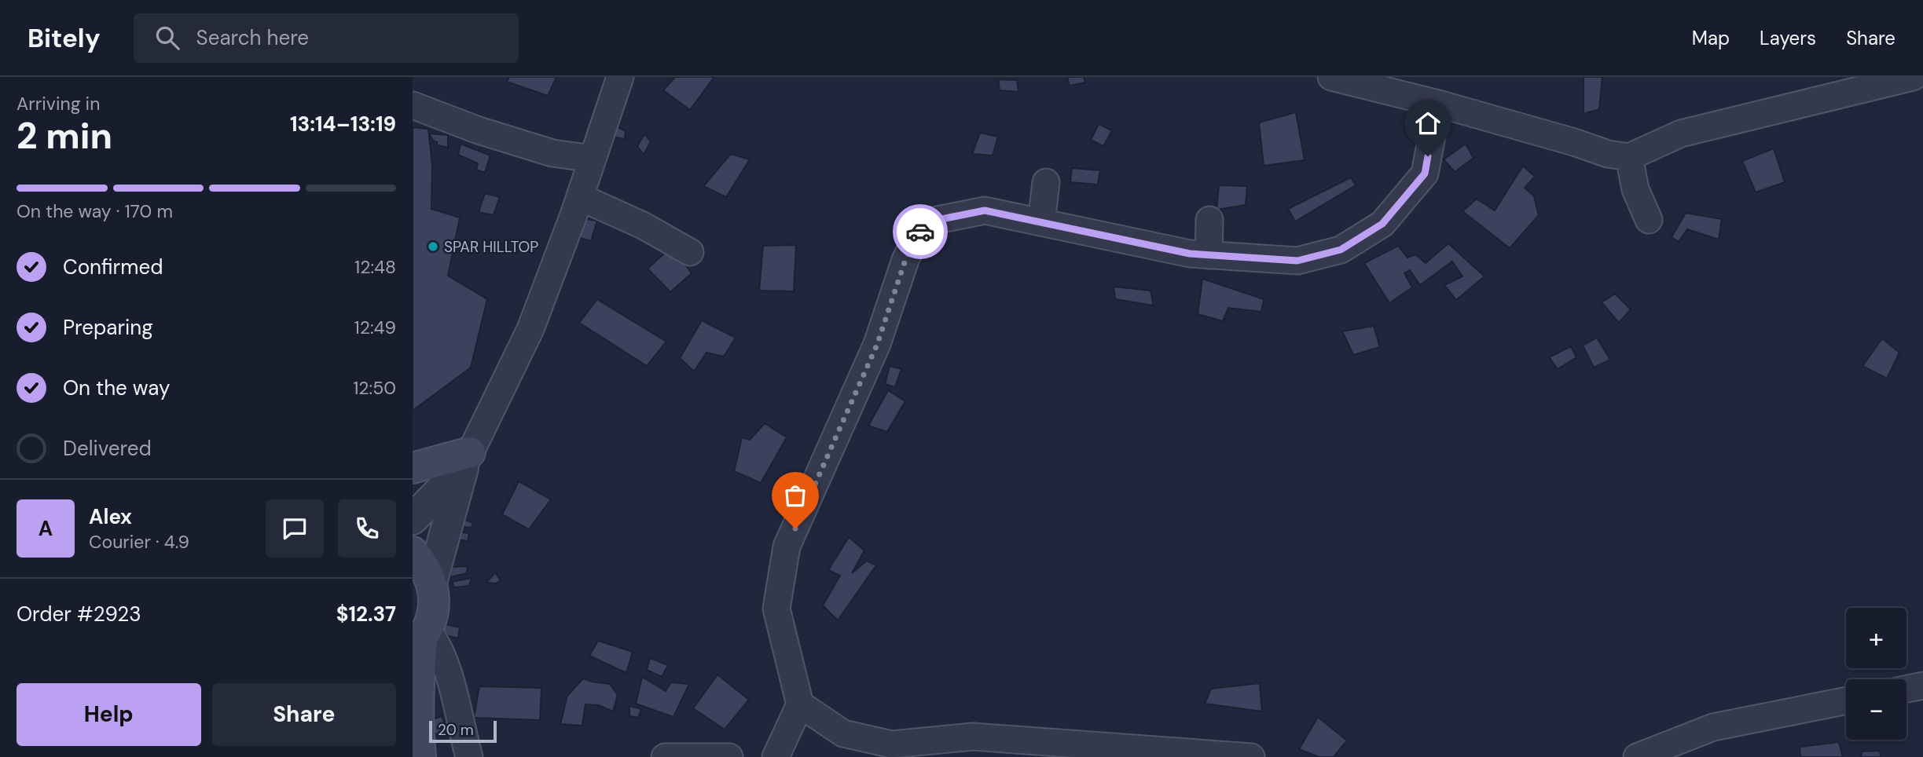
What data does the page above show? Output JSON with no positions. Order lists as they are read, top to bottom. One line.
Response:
{"places":["SPAR HILLTOP"],"scale_bar":"20 m","page":{"header":"Bitely","search":"Search here","nav":["Map","Layers","Share"],"heading":["2 min","Arriving in","13:14–13:19"],"panel":["Alex","Courier · 4.9","Order #2923","$12.37"],"bar":"On the way · 170 m","list":[["Confirmed","12:48"],["Preparing","12:49"],["On the way","12:50"],"Delivered"],"round":"A","map_buttons":["+","−"],"buttons":["Help","Share"],"scale":"20 m"}}
